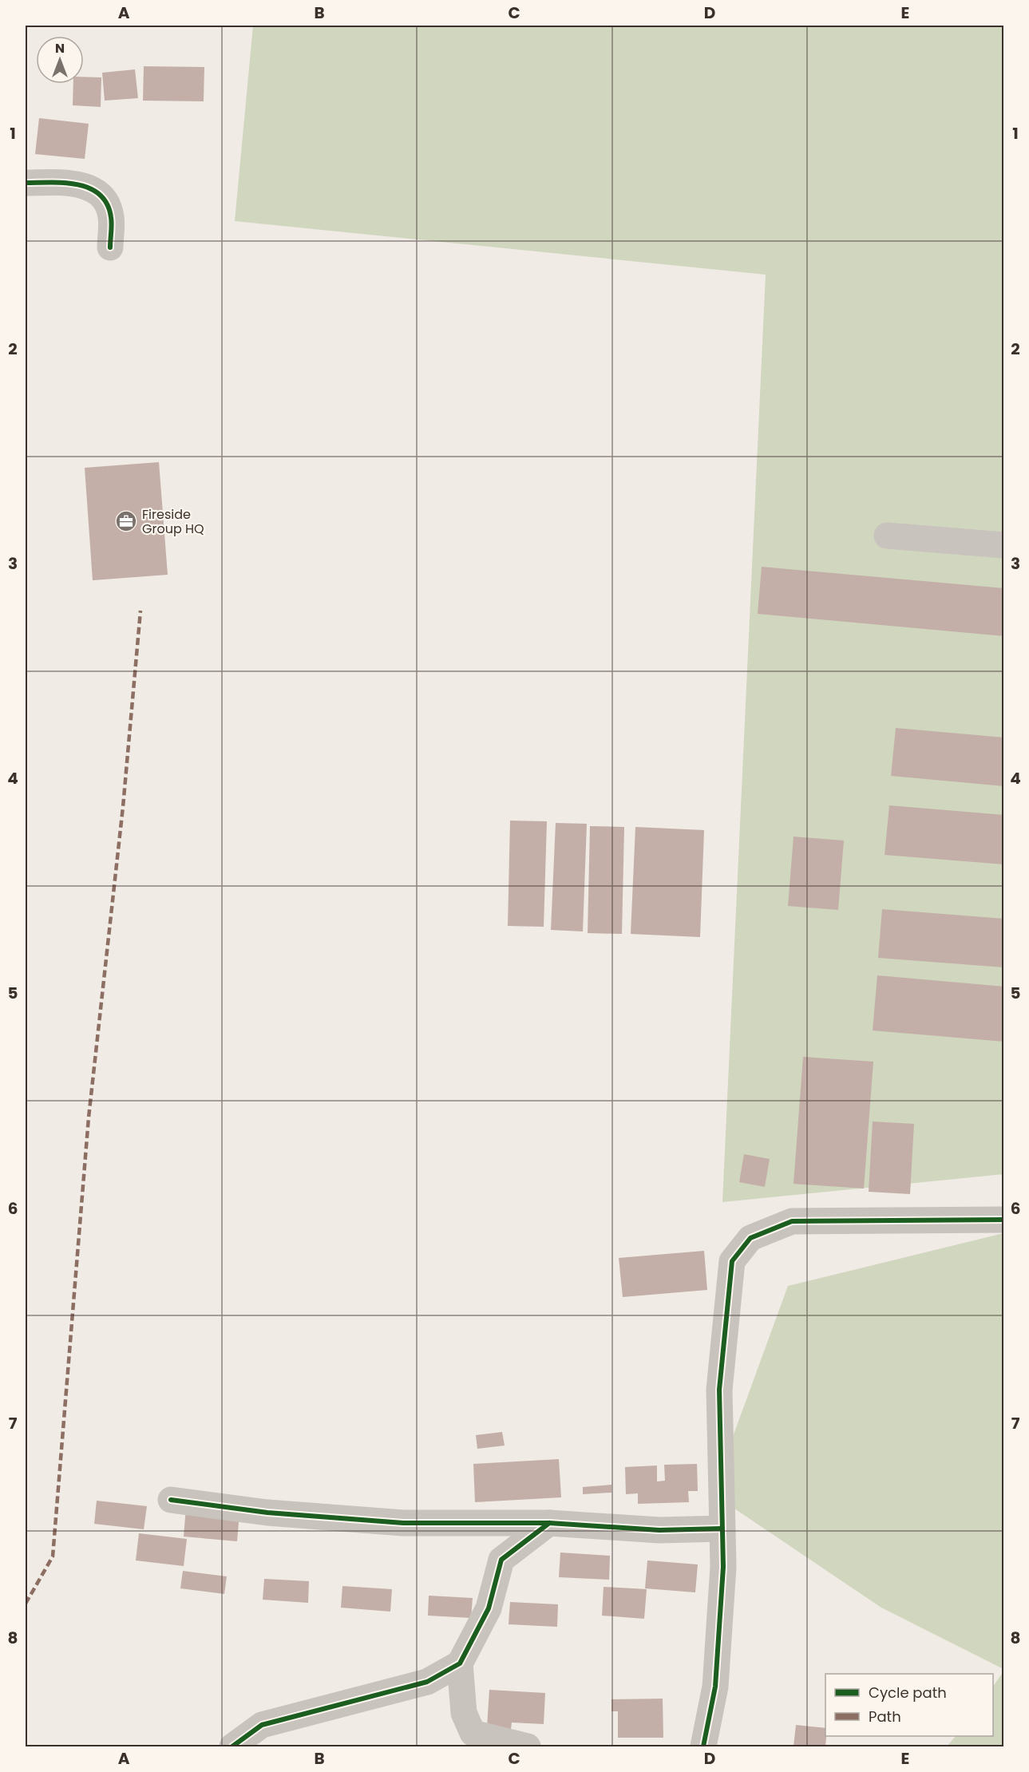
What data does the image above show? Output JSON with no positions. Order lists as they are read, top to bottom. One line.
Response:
{"places":{"office":["Fireside Group HQ"]},"legend":["Cycle path","Path"],"north":"top","grid":{"columns":["A","B","C","D","E"],"rows":["1","2","3","4","5","6","7","8"]}}
